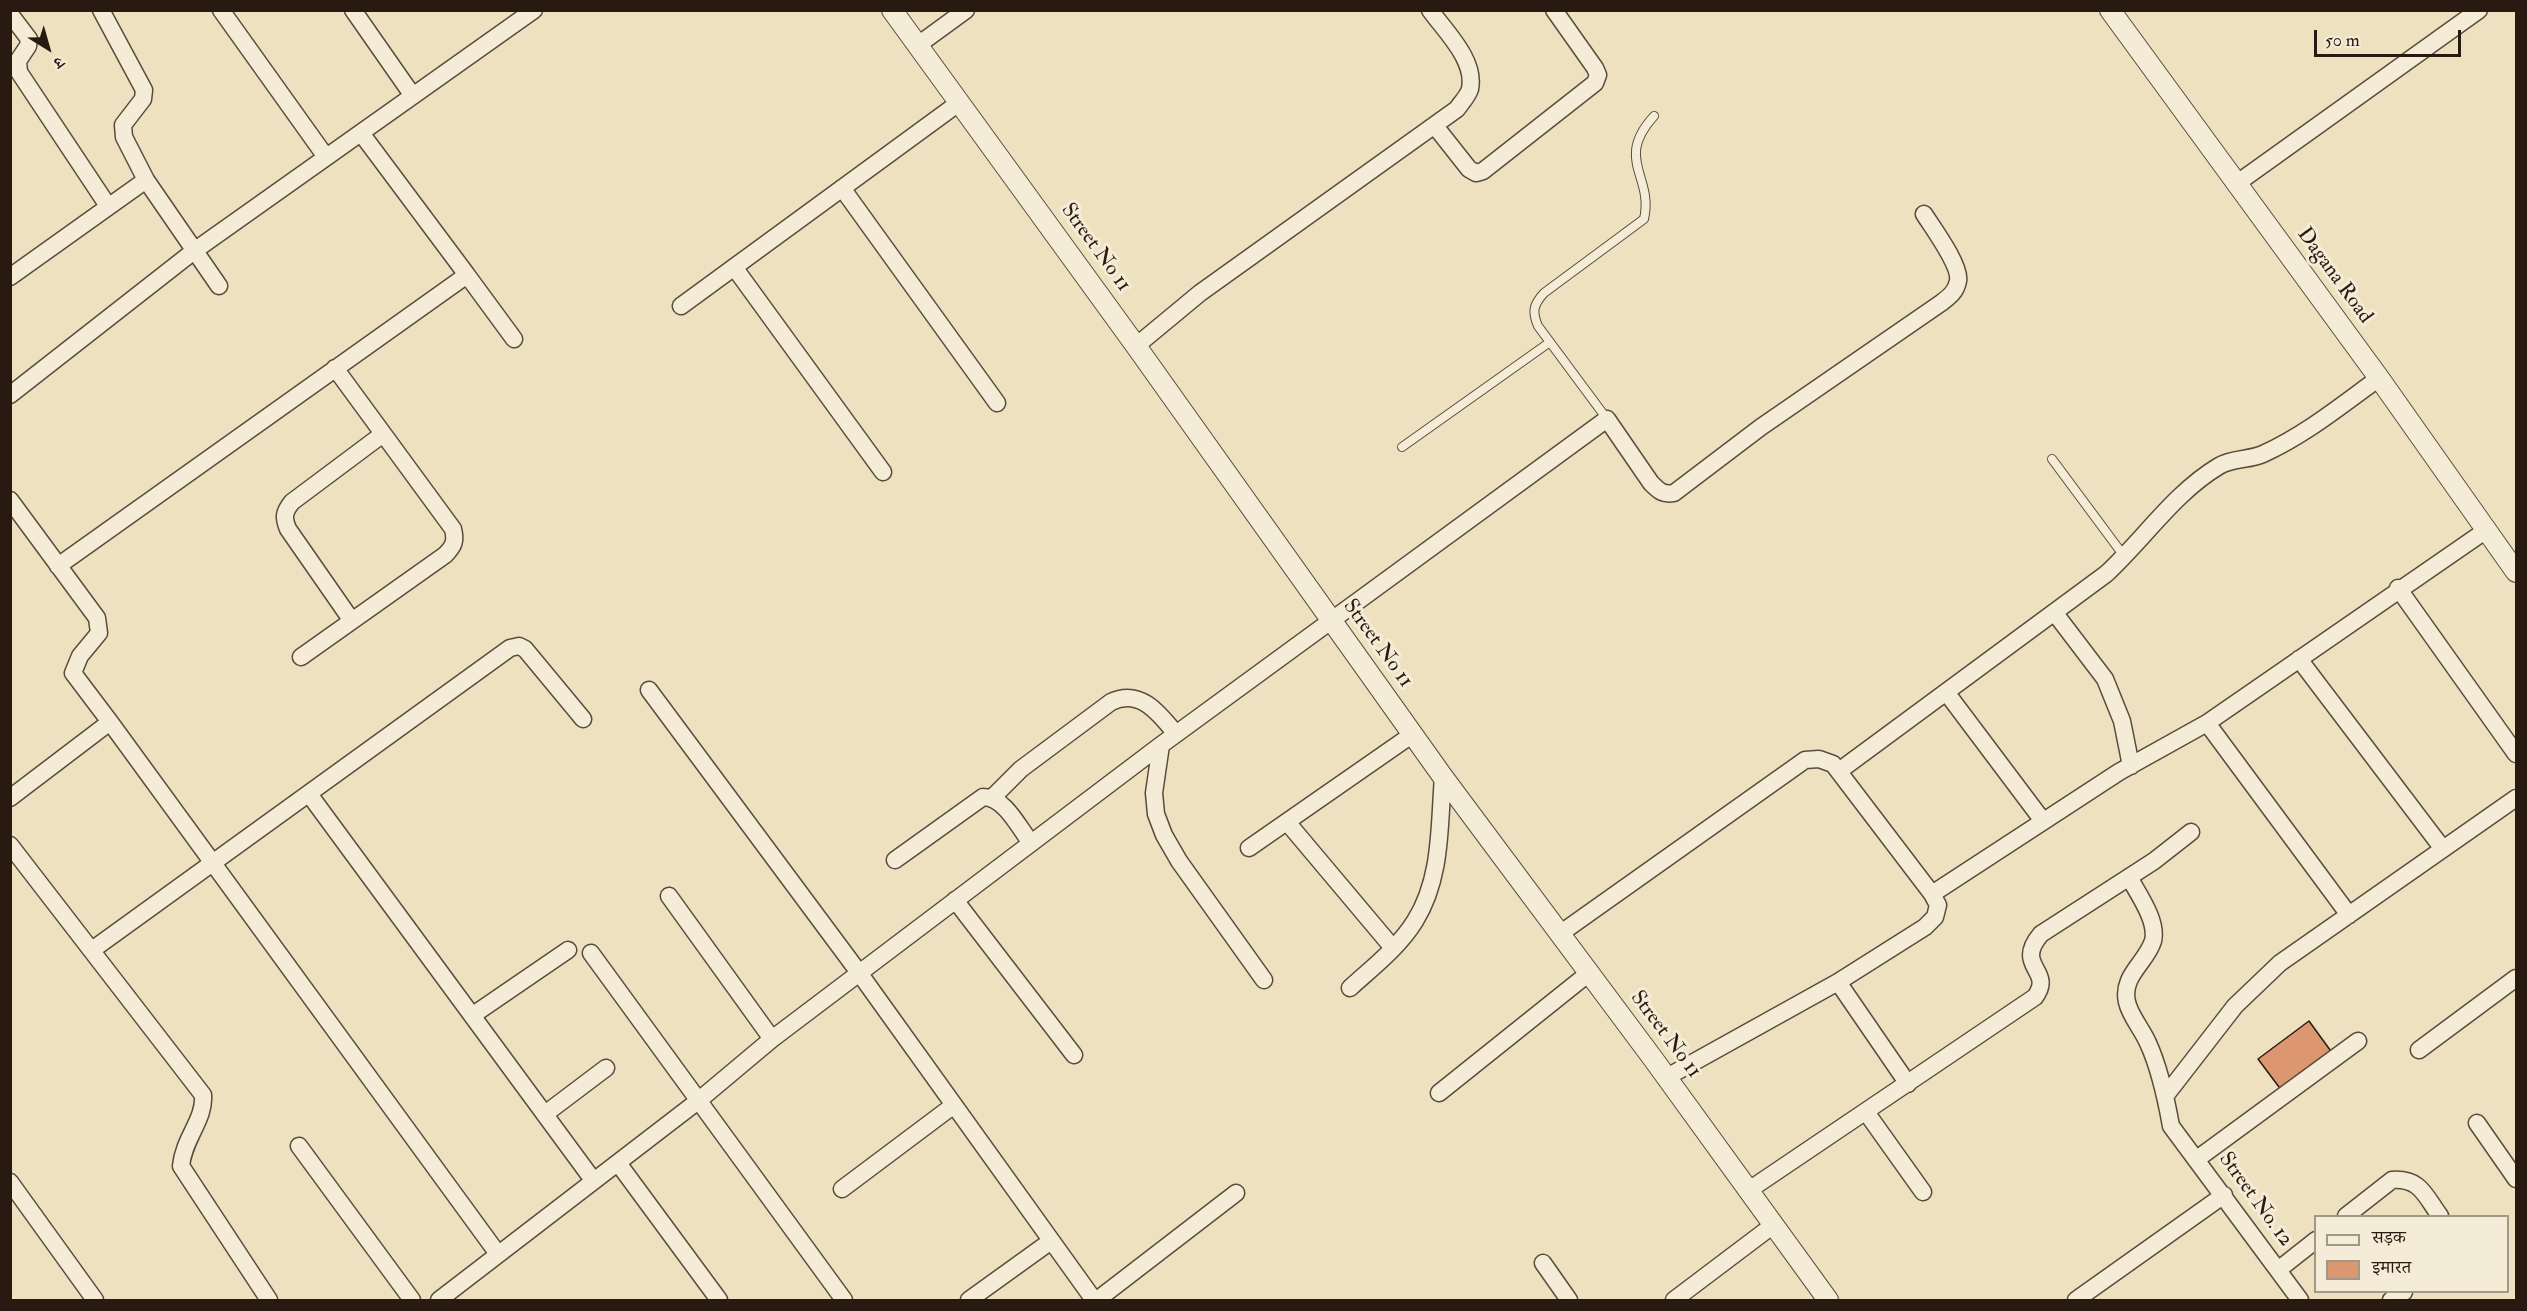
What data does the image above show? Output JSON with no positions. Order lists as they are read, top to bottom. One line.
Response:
{"streets":{"street":["Street No 11","Dagana Road","Street No. 12"]},"legend":["सड़क","इमारत"],"scale_bar":"50 m","north":"bottom right"}
